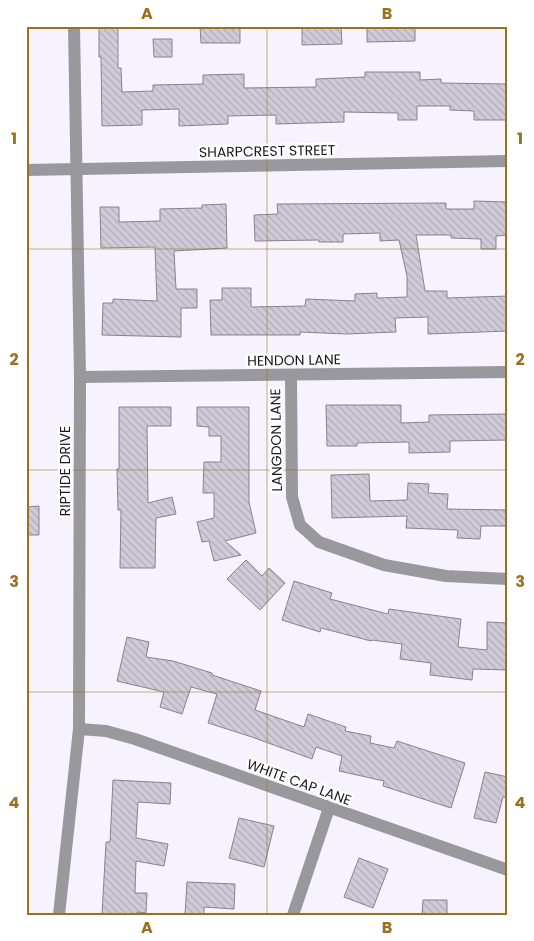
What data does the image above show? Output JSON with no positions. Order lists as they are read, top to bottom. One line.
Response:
{"streets":{"street":["SHARPCREST STREET","HENDON LANE","LANGDON LANE","RIPTIDE DRIVE","WHITE CAP LANE"]},"crossings":[["SHARPCREST STREET","RIPTIDE DRIVE"],["HENDON LANE","LANGDON LANE"],["HENDON LANE","RIPTIDE DRIVE"],["RIPTIDE DRIVE","WHITE CAP LANE"]],"grid":{"columns":["A","B"],"rows":["1","2","3","4"]}}
